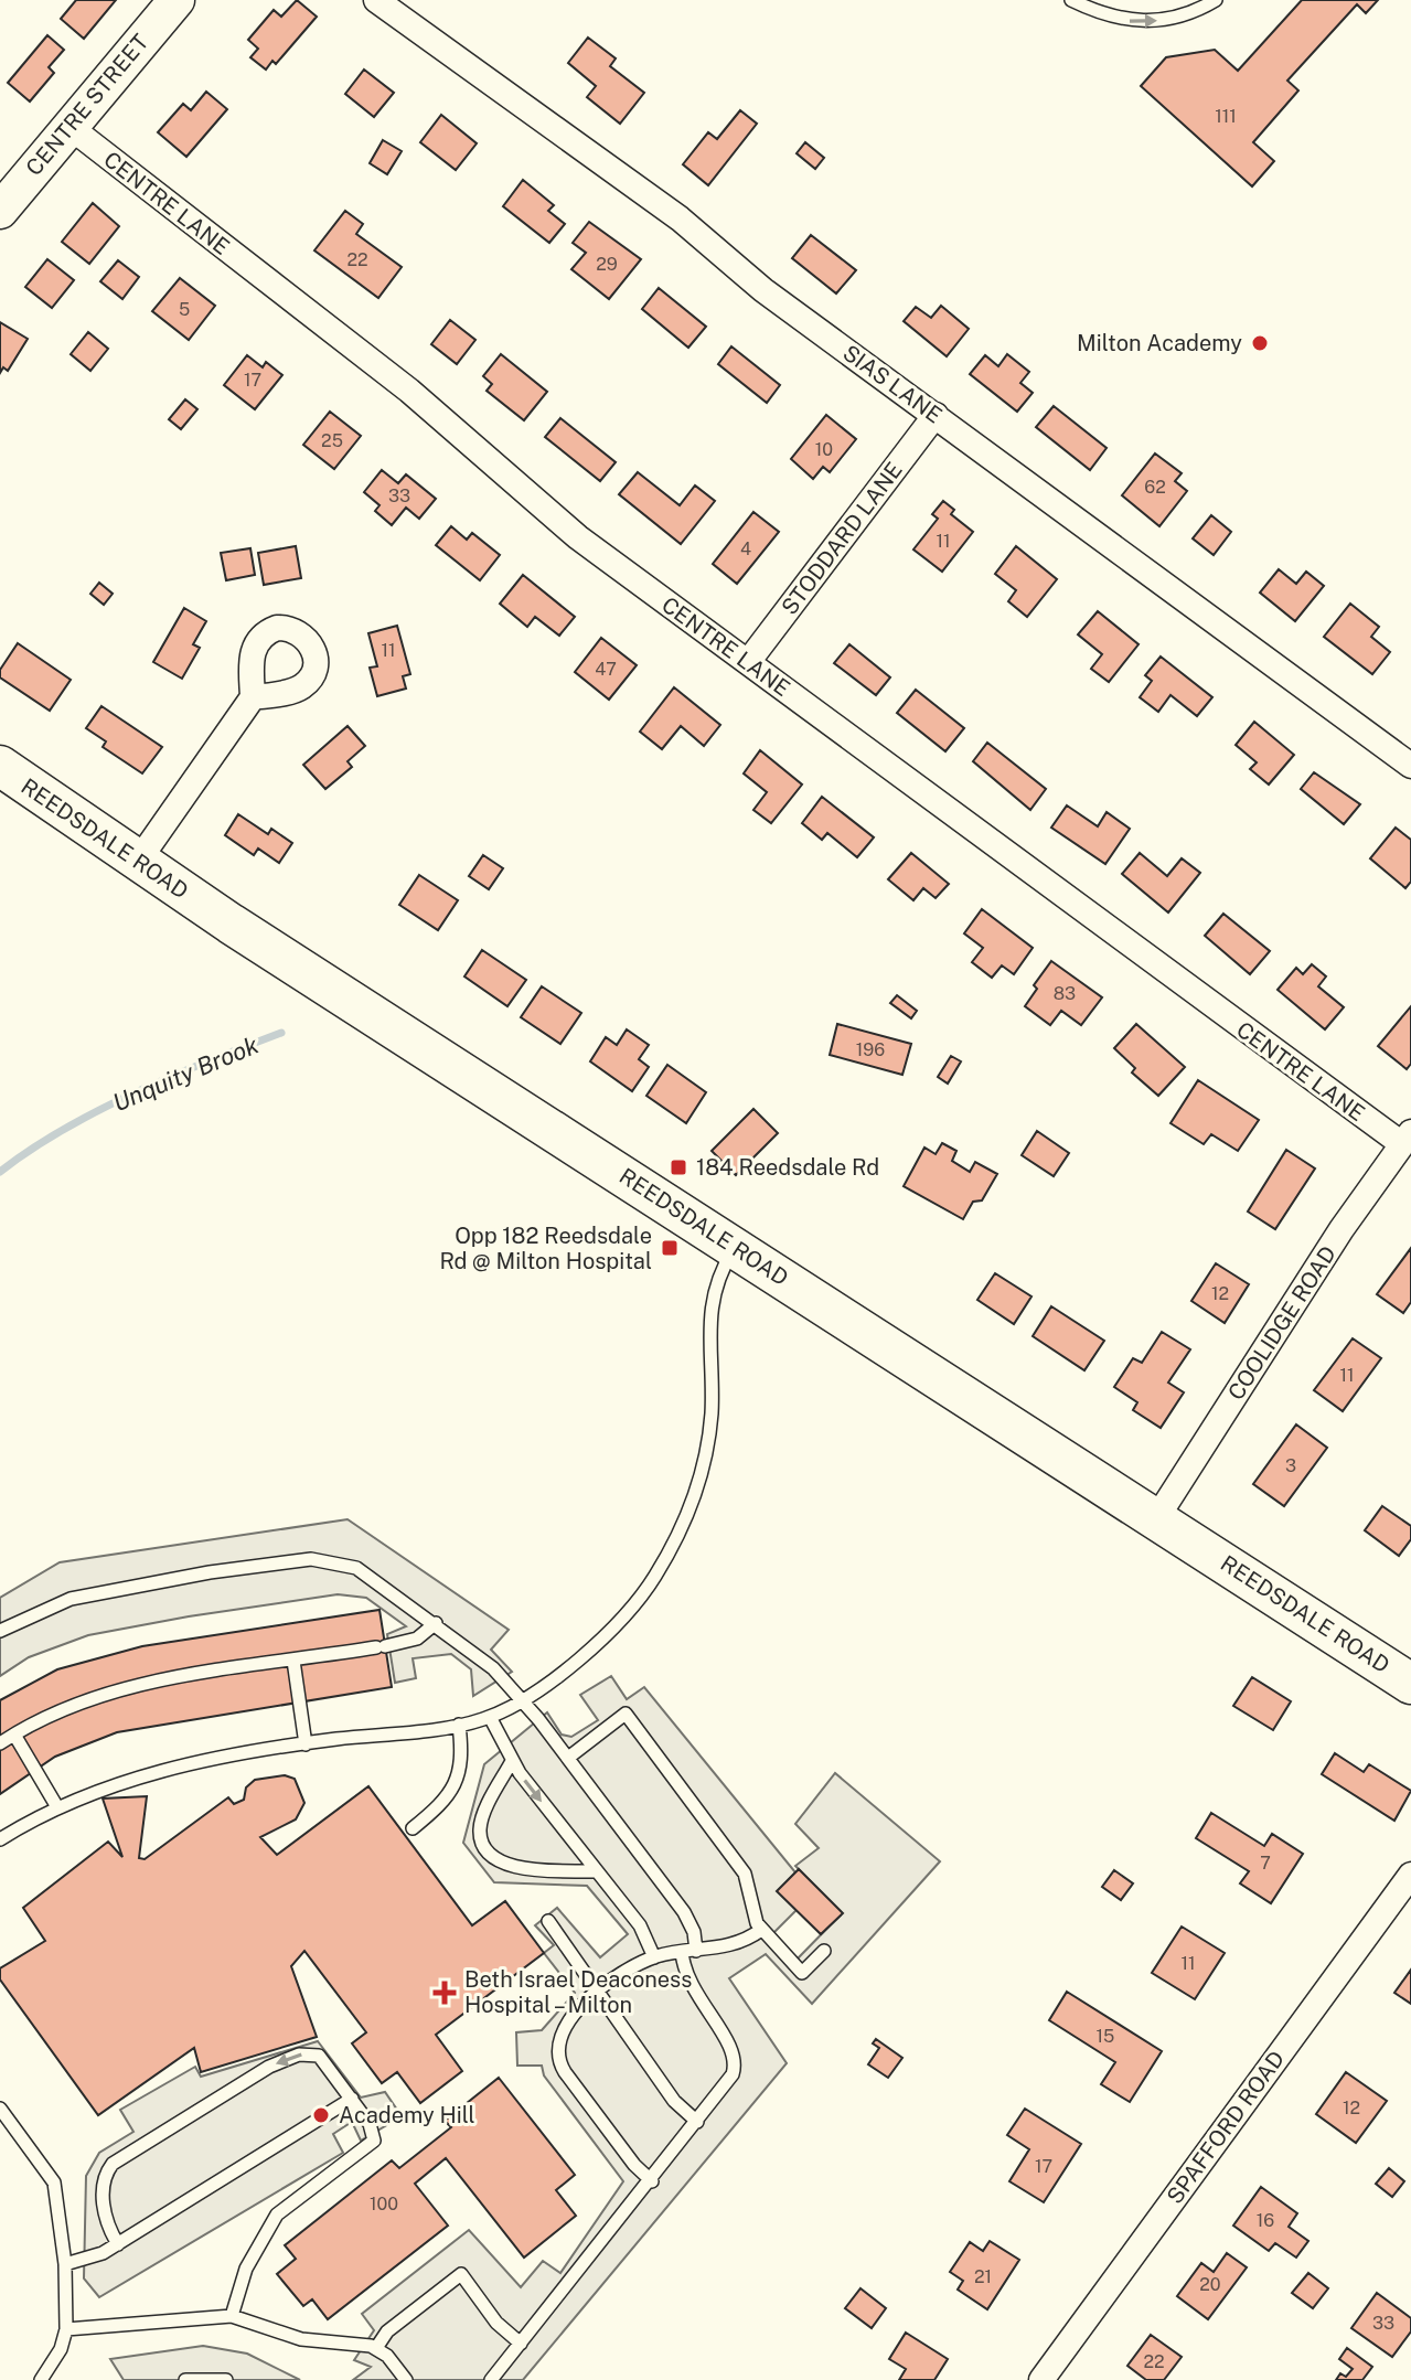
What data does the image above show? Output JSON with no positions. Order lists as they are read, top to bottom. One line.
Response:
{"streets":{"main road":["REEDSDALE ROAD"],"street":["CENTRE STREET","CENTRE LANE","SIAS LANE","STODDARD LANE","COOLIDGE ROAD","SPAFFORD ROAD"]},"crossings":[["CENTRE STREET","CENTRE LANE"],["CENTRE LANE","STODDARD LANE"],["CENTRE LANE","COOLIDGE ROAD"],["SIAS LANE","STODDARD LANE"],["REEDSDALE ROAD","COOLIDGE ROAD"]],"water":["Unquity Brook"],"places":{"other":["Milton Academy","Academy Hill"],"transit":["184 Reedsdale Rd","Opp 182 Reedsdale Rd @ Milton Hospital"],"health":["Beth Israel Deaconess Hospital – Milton"]},"house_numbers":["111","22","29","5","17","25","10","62","33","11","4","11","47","83","196","12","11","3","7","11","15","12","17","100","16","21","20","33","22"]}
